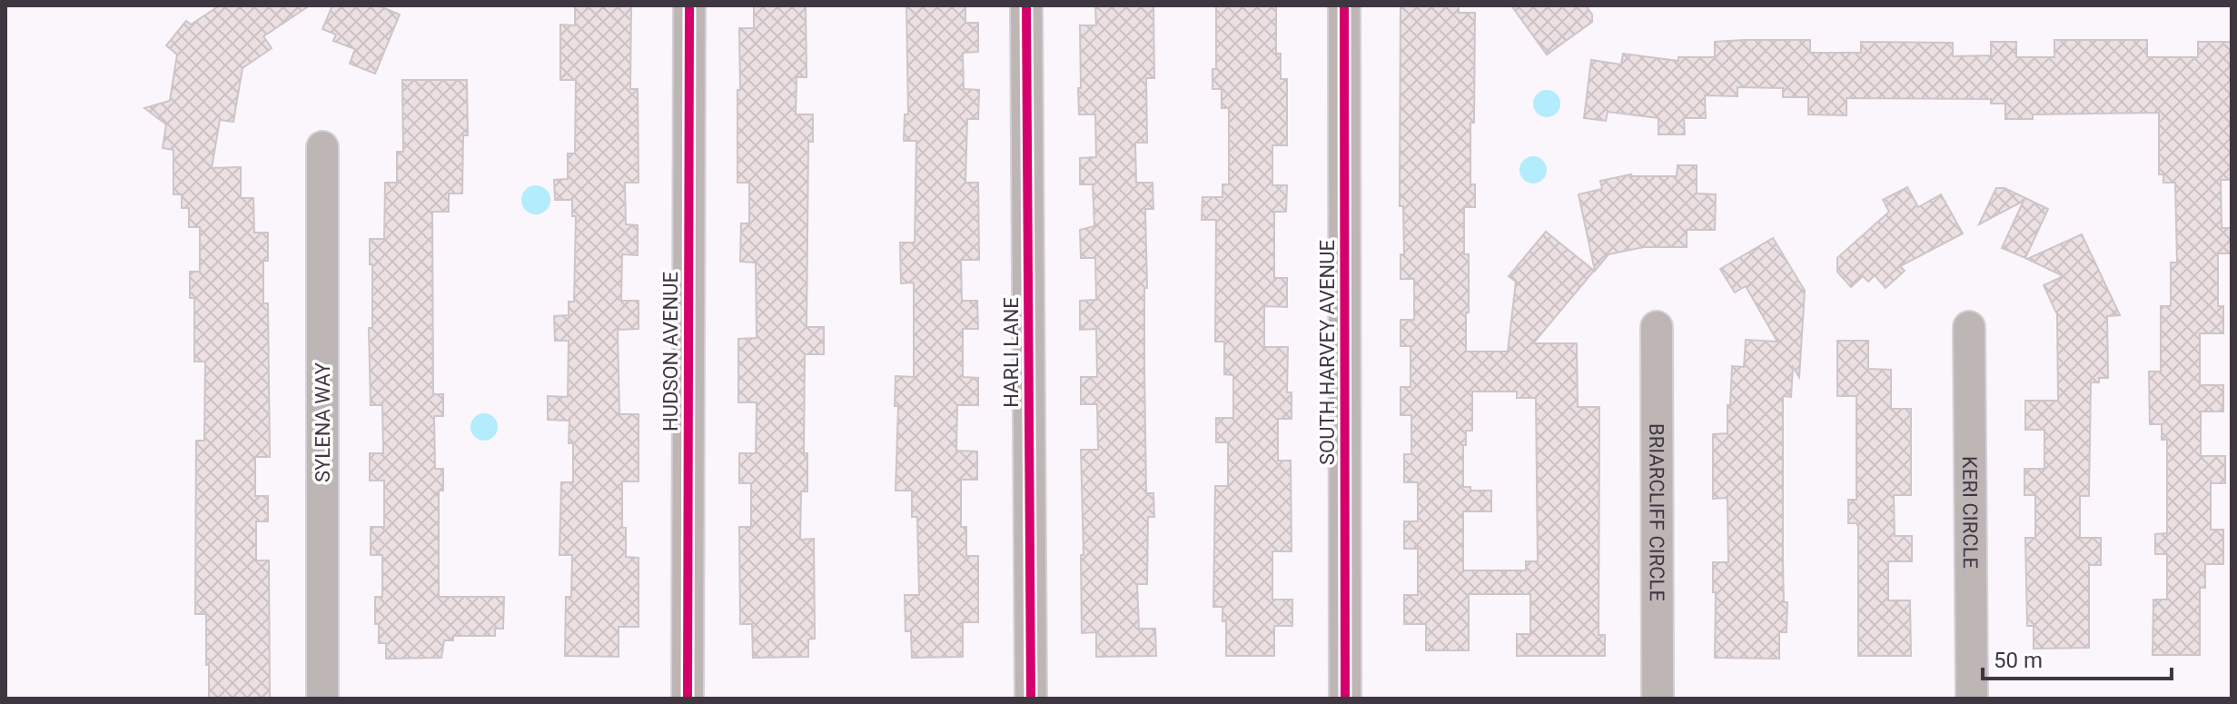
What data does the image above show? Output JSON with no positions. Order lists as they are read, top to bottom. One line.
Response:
{"streets":{"street":["HUDSON AVENUE","HARLI LANE","SOUTH HARVEY AVENUE","SYLENA WAY","BRIARCLIFF CIRCLE","KERI CIRCLE"]},"scale_bar":"50 m"}
